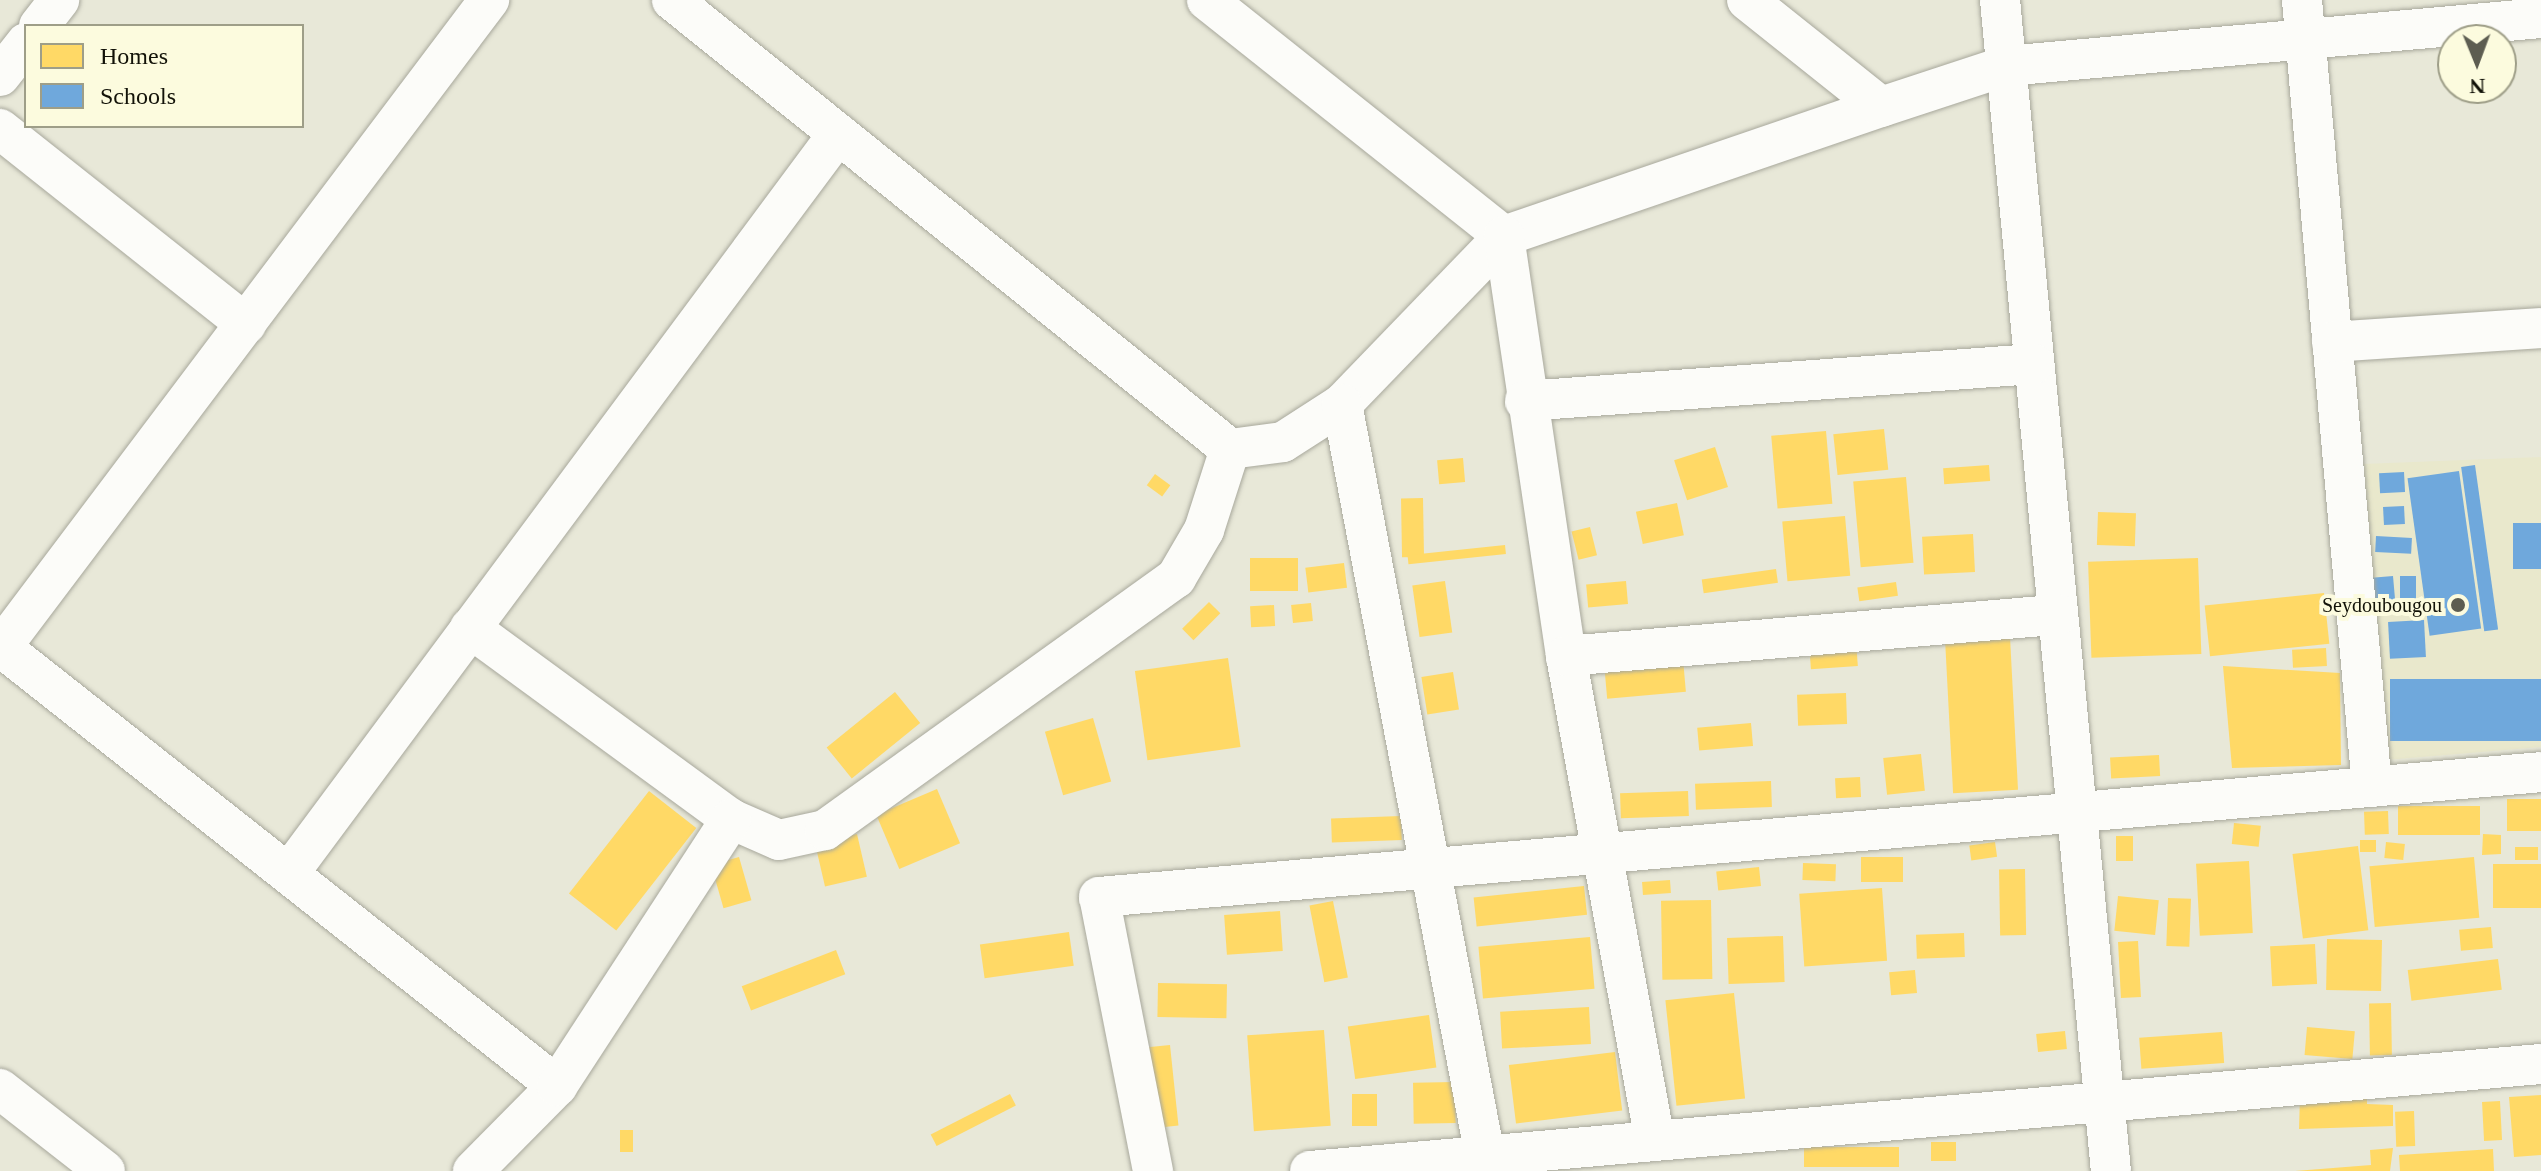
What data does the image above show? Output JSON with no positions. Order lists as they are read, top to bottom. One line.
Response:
{"places":["Seydoubougou"],"legend":["Homes","Schools"],"north":"bottom"}
